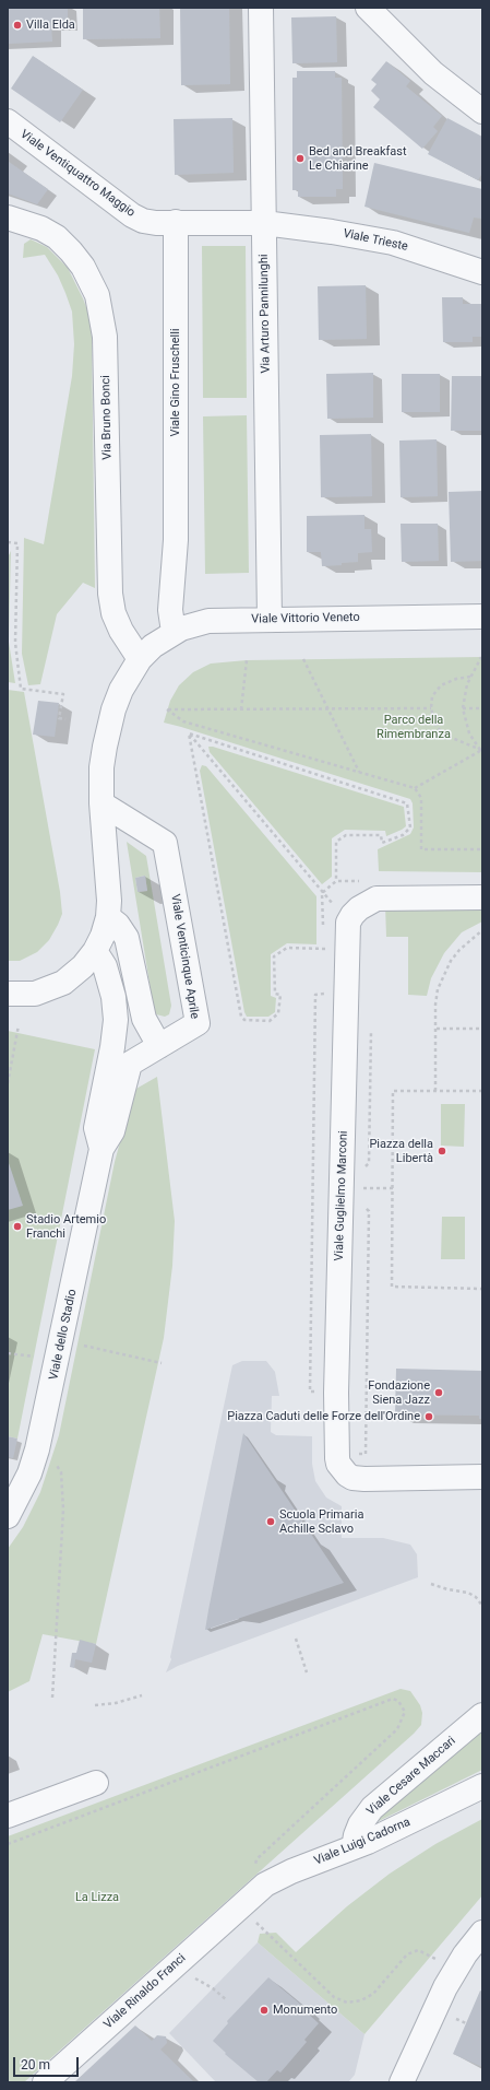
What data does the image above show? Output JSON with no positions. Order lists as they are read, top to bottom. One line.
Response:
{"streets":{"street":["Viale Ventiquattro Maggio","Viale Trieste","Via Arturo Pannilunghi","Viale Gino Fruschelli","Via Bruno Bonci","Viale Vittorio Veneto","Viale Venticinque Aprile","Viale Guglielmo Marconi","Viale dello Stadio","Viale Cesare Maccari","Viale Luigi Cadorna","Viale Rinaldo Franci"]},"crossings":[["Viale Ventiquattro Maggio","Viale Gino Fruschelli"],["Viale Trieste","Via Arturo Pannilunghi"],["Via Arturo Pannilunghi","Viale Vittorio Veneto"],["Viale Gino Fruschelli","Viale Vittorio Veneto"],["Via Bruno Bonci","Viale Vittorio Veneto"],["Viale Venticinque Aprile","Viale dello Stadio"],["Viale Cesare Maccari","Viale Luigi Cadorna"],["Viale Luigi Cadorna","Viale Rinaldo Franci"]],"parks":["Parco della Rimembranza","La Lizza"],"places":["Villa Elda","Bed and Breakfast Le Chiarine","Piazza della Libertà","Stadio Artemio Franchi","Fondazione Siena Jazz","Piazza Caduti delle Forze dell'Ordine","Scuola Primaria Achille Sclavo","Monumento"],"scale_bar":"20 m"}
